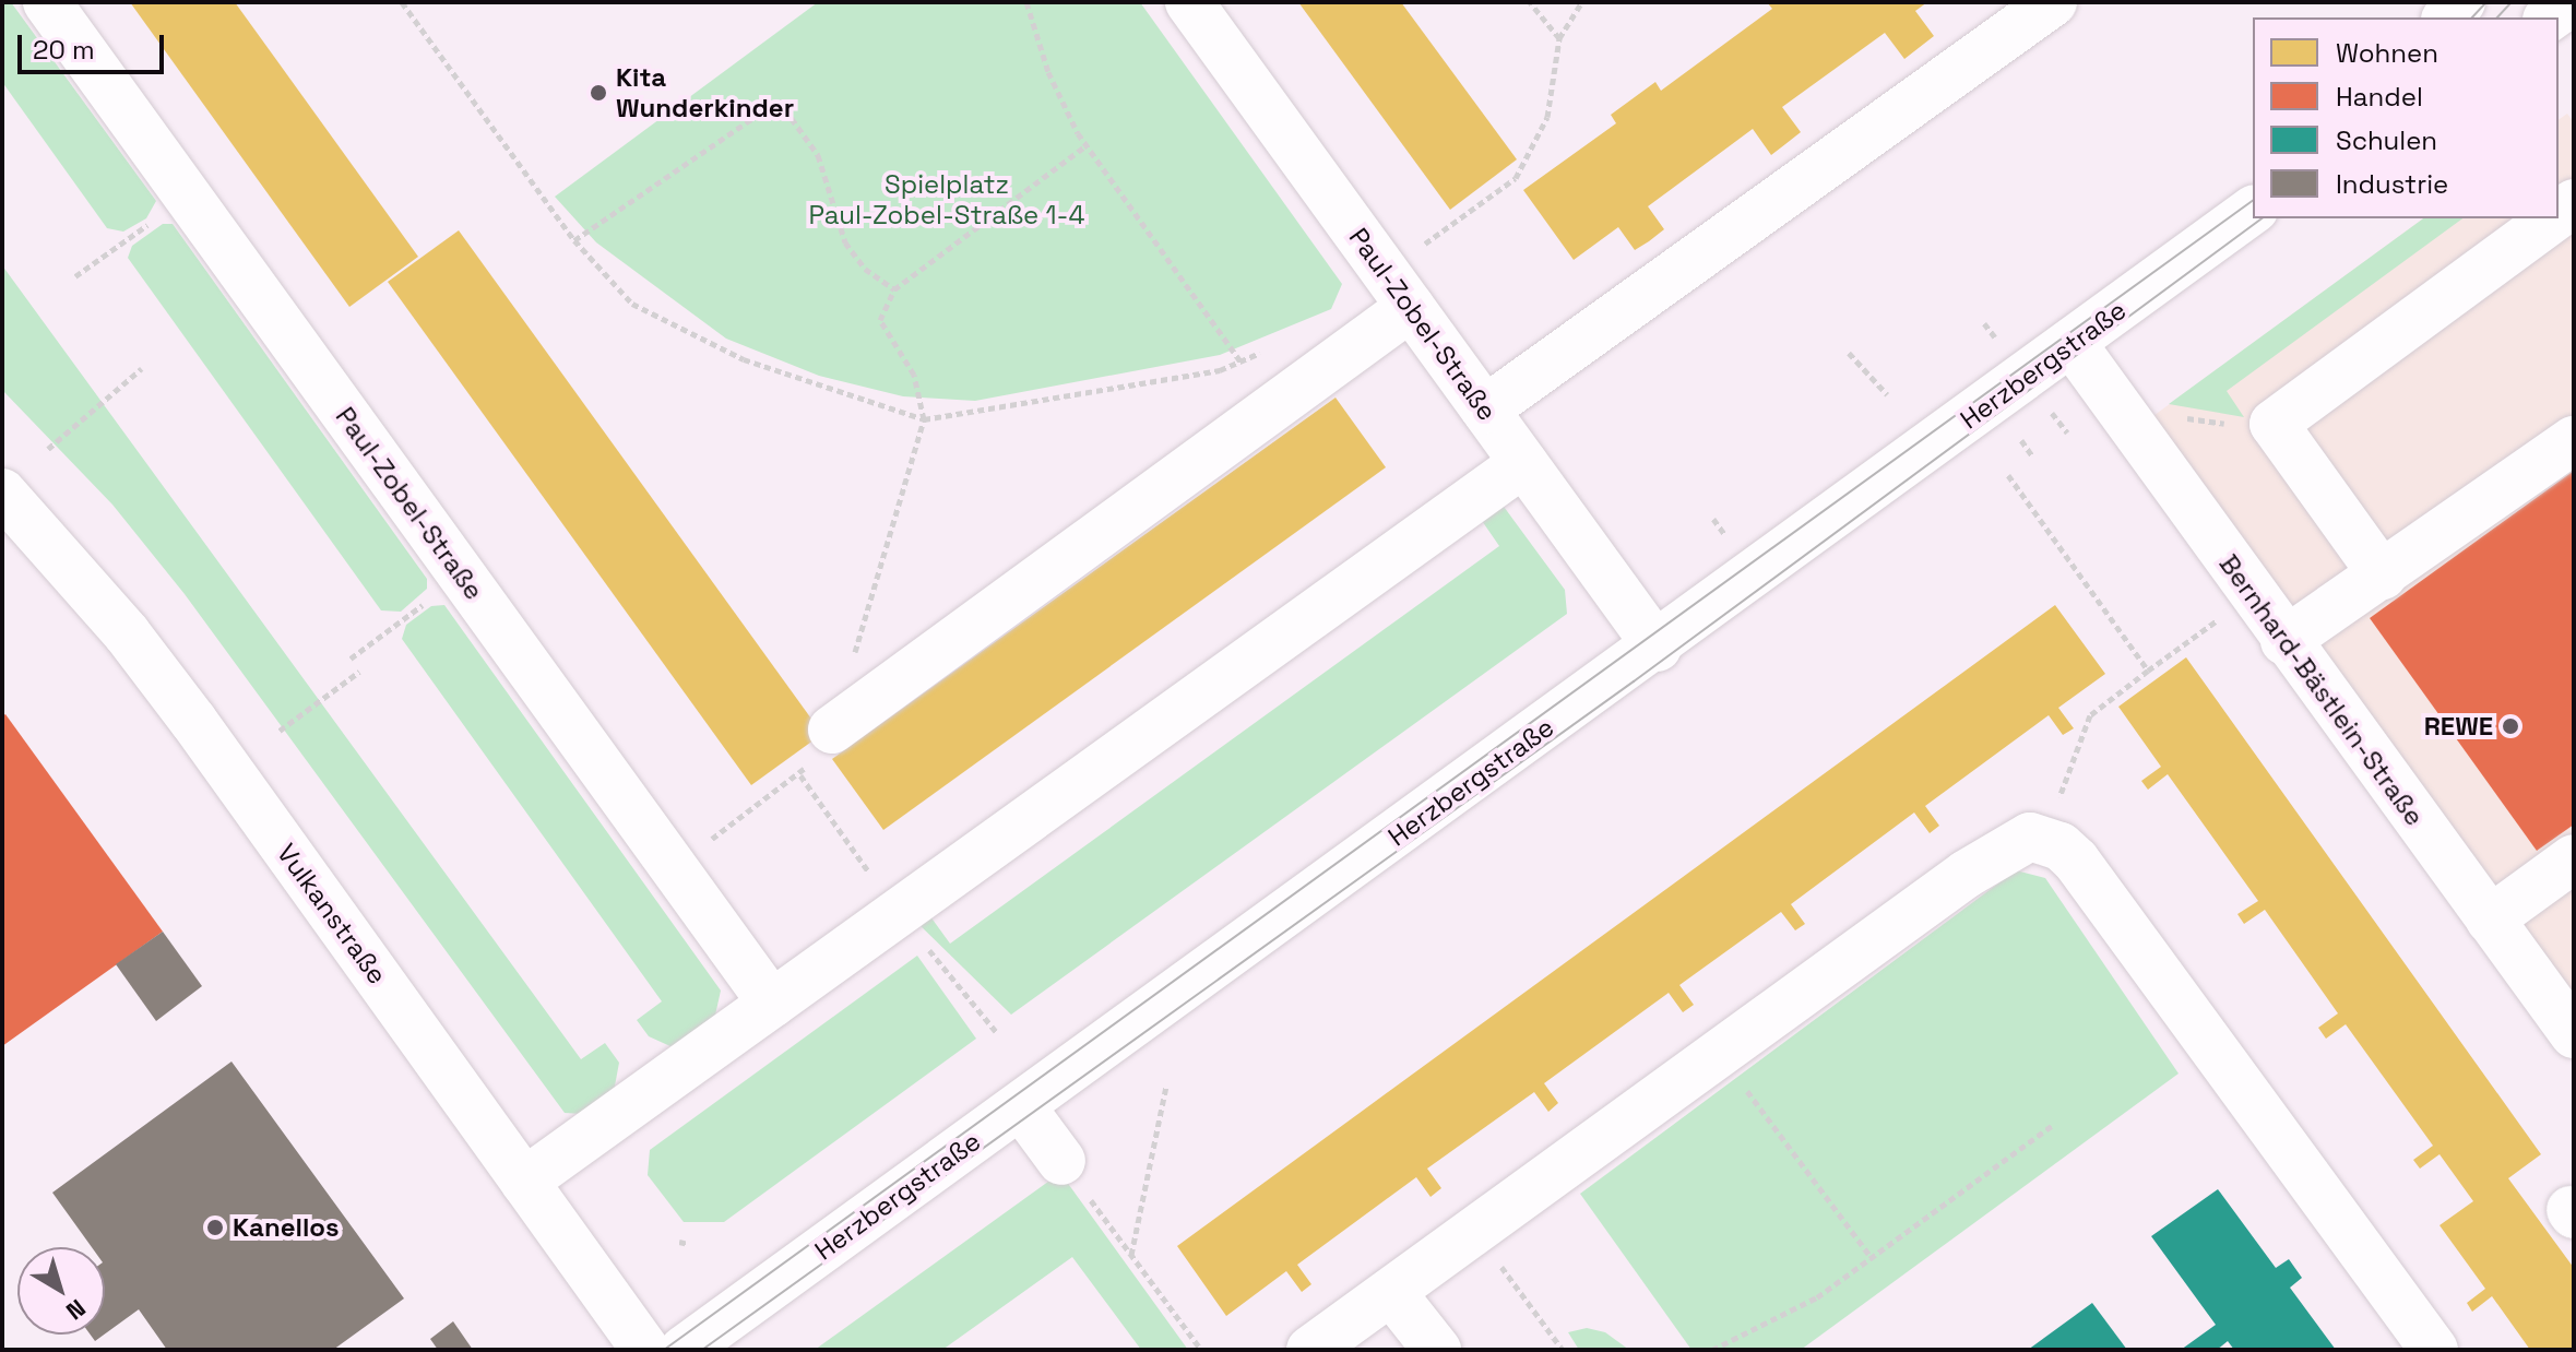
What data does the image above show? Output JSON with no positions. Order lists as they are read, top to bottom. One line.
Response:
{"streets":{"street":["Paul-Zobel-Straße","Herzbergstraße","Bernhard-Bästlein-Straße","Vulkanstraße"]},"crossings":[["Paul-Zobel-Straße","Herzbergstraße"],["Herzbergstraße","Bernhard-Bästlein-Straße"]],"parks":["Spielplatz Paul-Zobel-Straße 1-4"],"places":["Kita Wunderkinder","REWE","Kanellos"],"legend":["Wohnen","Handel","Schulen","Industrie"],"scale_bar":"20 m","north":"bottom right"}
